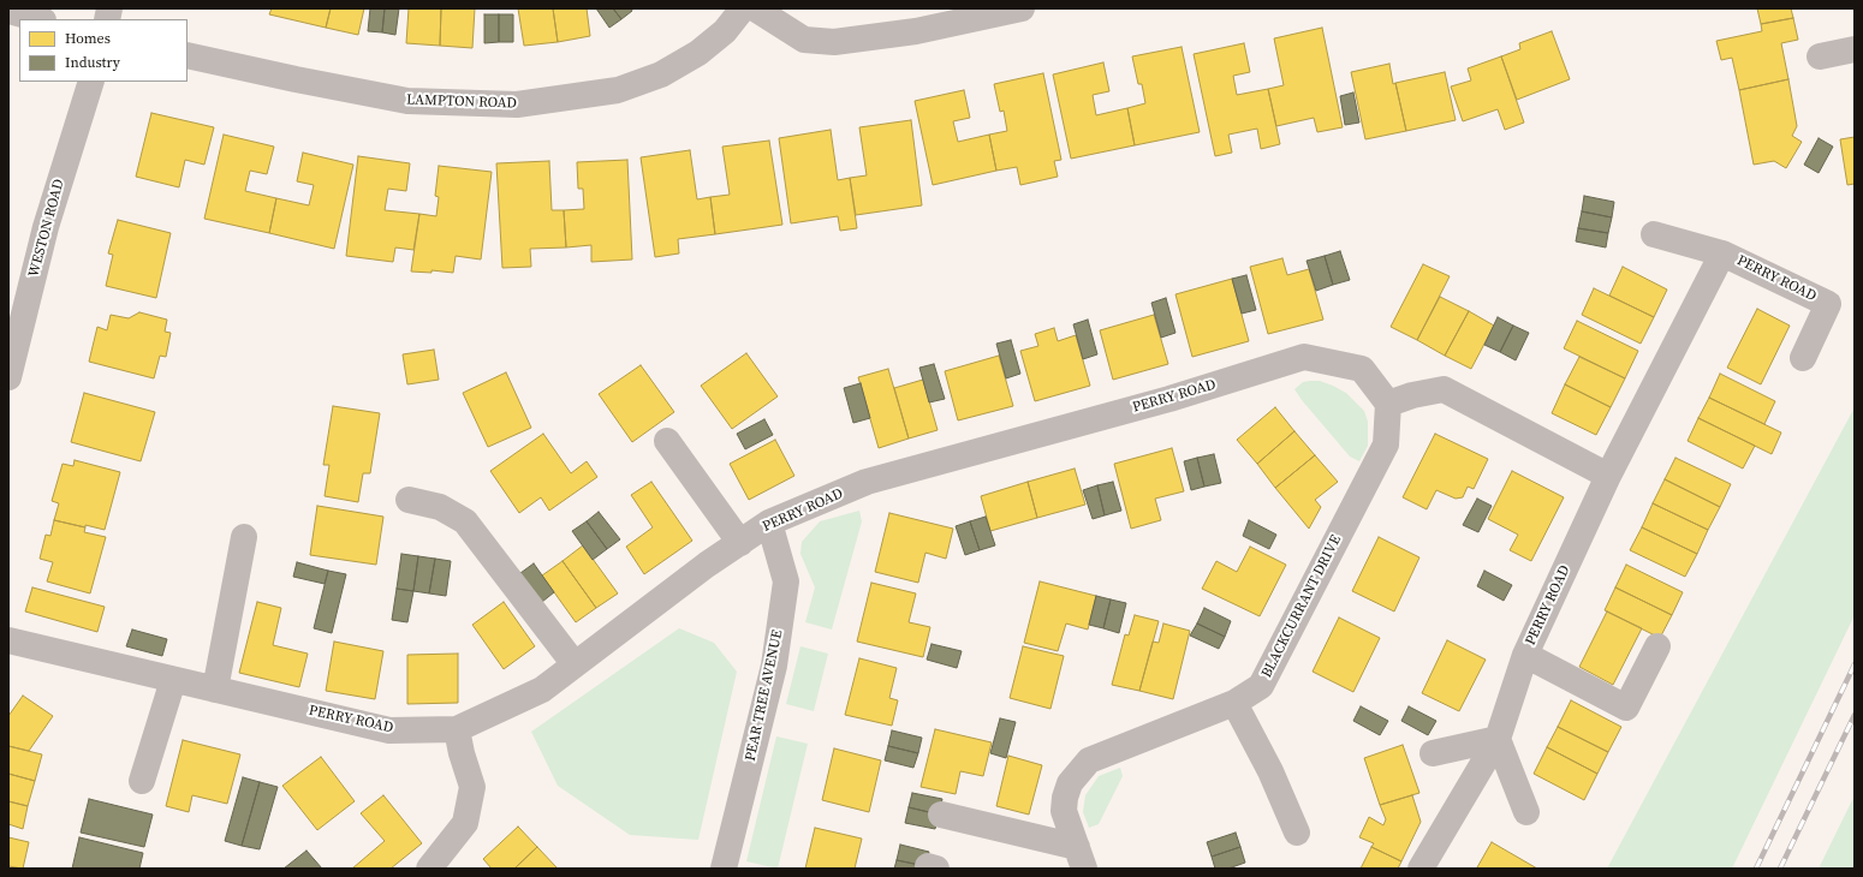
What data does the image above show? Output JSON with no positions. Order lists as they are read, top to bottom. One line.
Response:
{"streets":{"street":["LAMPTON ROAD","WESTON ROAD","PERRY ROAD","BLACKCURRANT DRIVE","PEAR TREE AVENUE"]},"crossings":[["PERRY ROAD","BLACKCURRANT DRIVE"],["PERRY ROAD","PEAR TREE AVENUE"]],"legend":["Homes","Industry"]}
